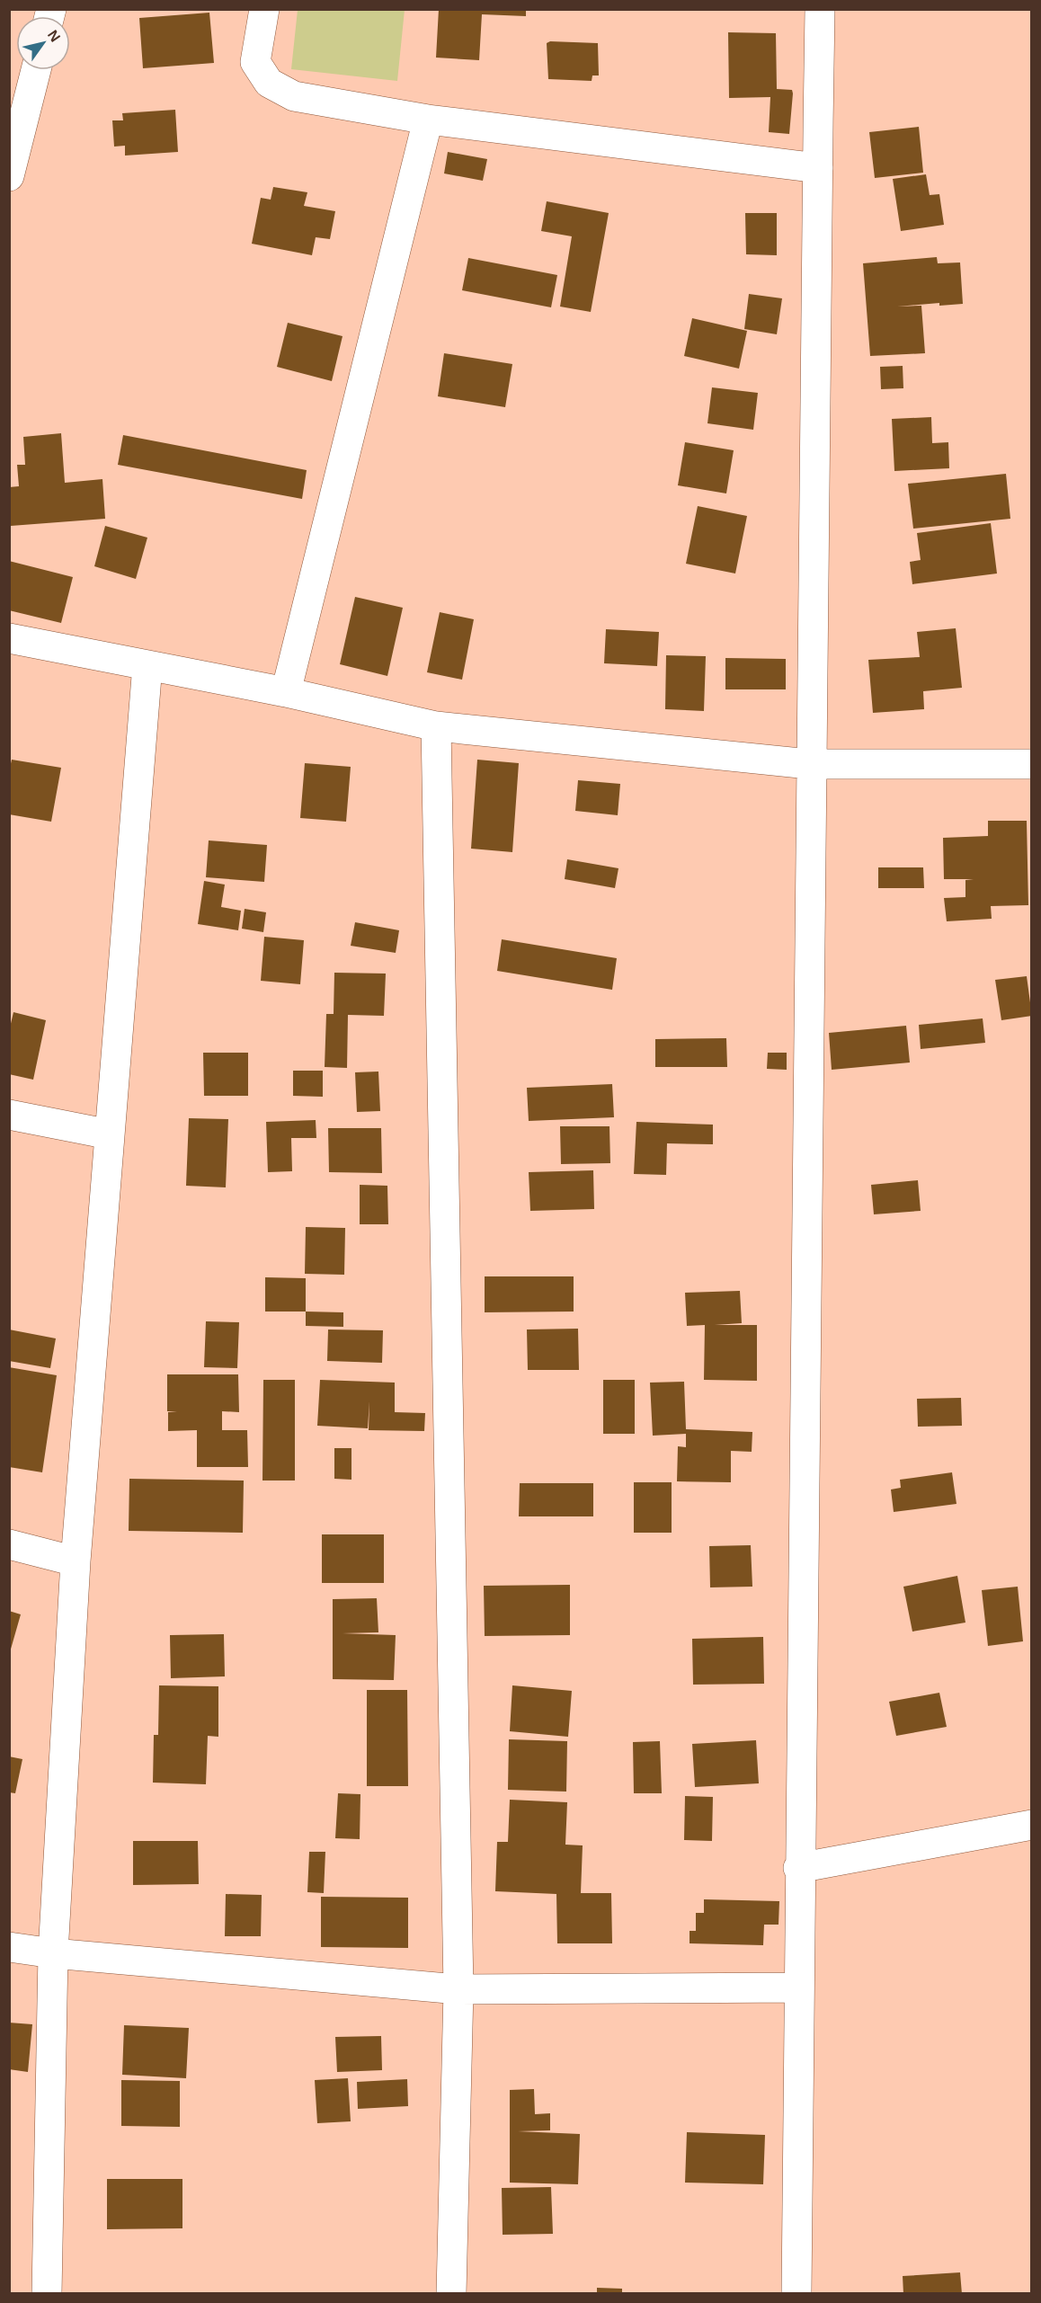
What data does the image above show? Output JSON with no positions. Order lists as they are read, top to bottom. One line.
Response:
{"north":"top right"}
